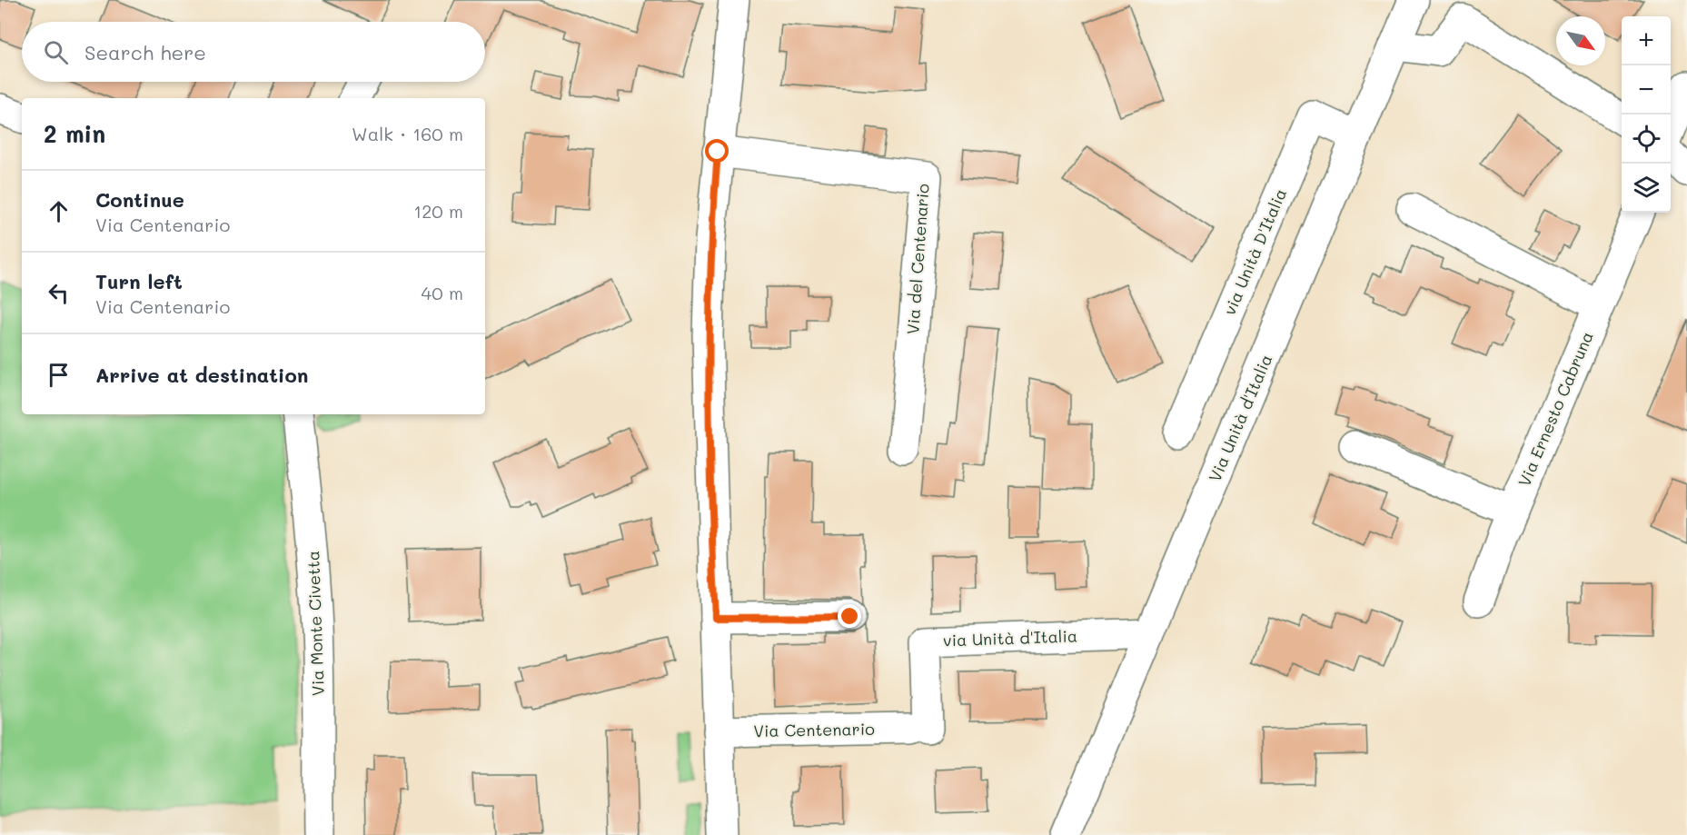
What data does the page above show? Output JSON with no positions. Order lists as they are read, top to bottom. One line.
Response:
{"streets":{"street":["via Unità D'Italia","Via del Centenario","Via Ernesto Cabruna","Via Unità d'Italia","Via Monte Civetta","via Unità d'Italia","Via Centenario"]},"crossings":[["via Unità D'Italia","Via Unità d'Italia"],["Via Unità d'Italia","via Unità d'Italia"],["via Unità d'Italia","Via Centenario"]],"north":"bottom right","page":{"map_buttons":["+","−"],"search":"Search here","heading":["2 min","Walk · 160 m"],"list":[["Continue","Via Centenario","120 m"],["Turn left","Via Centenario","40 m"],"Arrive at destination"]}}
